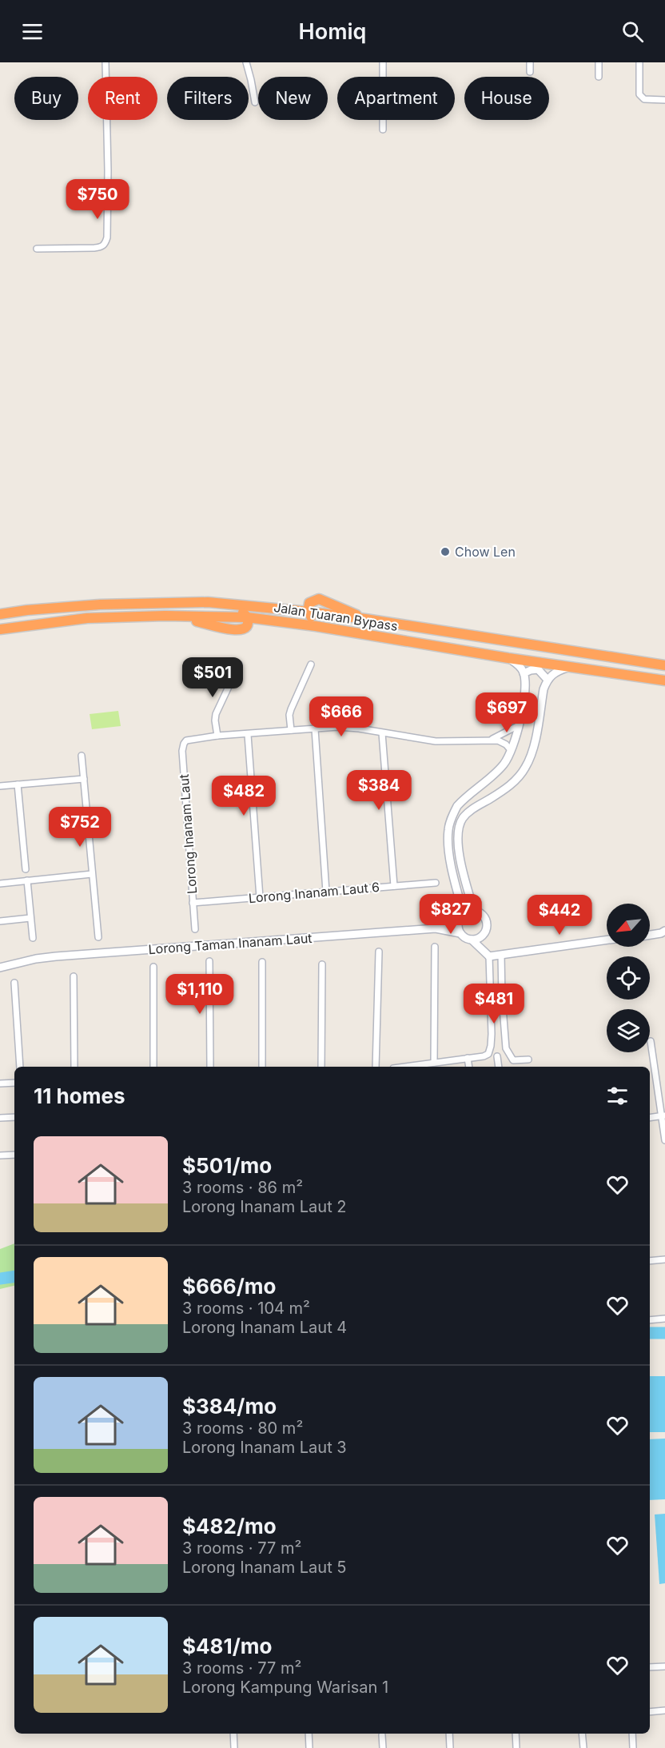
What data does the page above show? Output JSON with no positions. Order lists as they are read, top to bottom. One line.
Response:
{"streets":{"highway":["Jalan Tuaran Bypass"],"main road":["Lorong Taman Inanam Laut"],"street":["Lorong Inanam Laut","Lorong Inanam Laut 6"]},"crossings":[["Lorong Inanam Laut","Lorong Inanam Laut 6"]],"places":["Chow Len"],"north":"bottom left","page":{"header":"Homiq","chip":["Buy","Rent","Filters","New","Apartment","House"],"price":["$750","$501","$697","$666","$384","$482","$752","$827","$442","$1,110","$481"],"heading":"11 homes","list":[{"name":"$501/mo","note":"3 rooms · 86 m² · Lorong Inanam Laut 2"},{"name":"$666/mo","note":"3 rooms · 104 m² · Lorong Inanam Laut 4"},{"name":"$384/mo","note":"3 rooms · 80 m² · Lorong Inanam Laut 3"},{"name":"$482/mo","note":"3 rooms · 77 m² · Lorong Inanam Laut 5"},{"name":"$481/mo","note":"3 rooms · 77 m² · Lorong Kampung Warisan 1"}]}}
